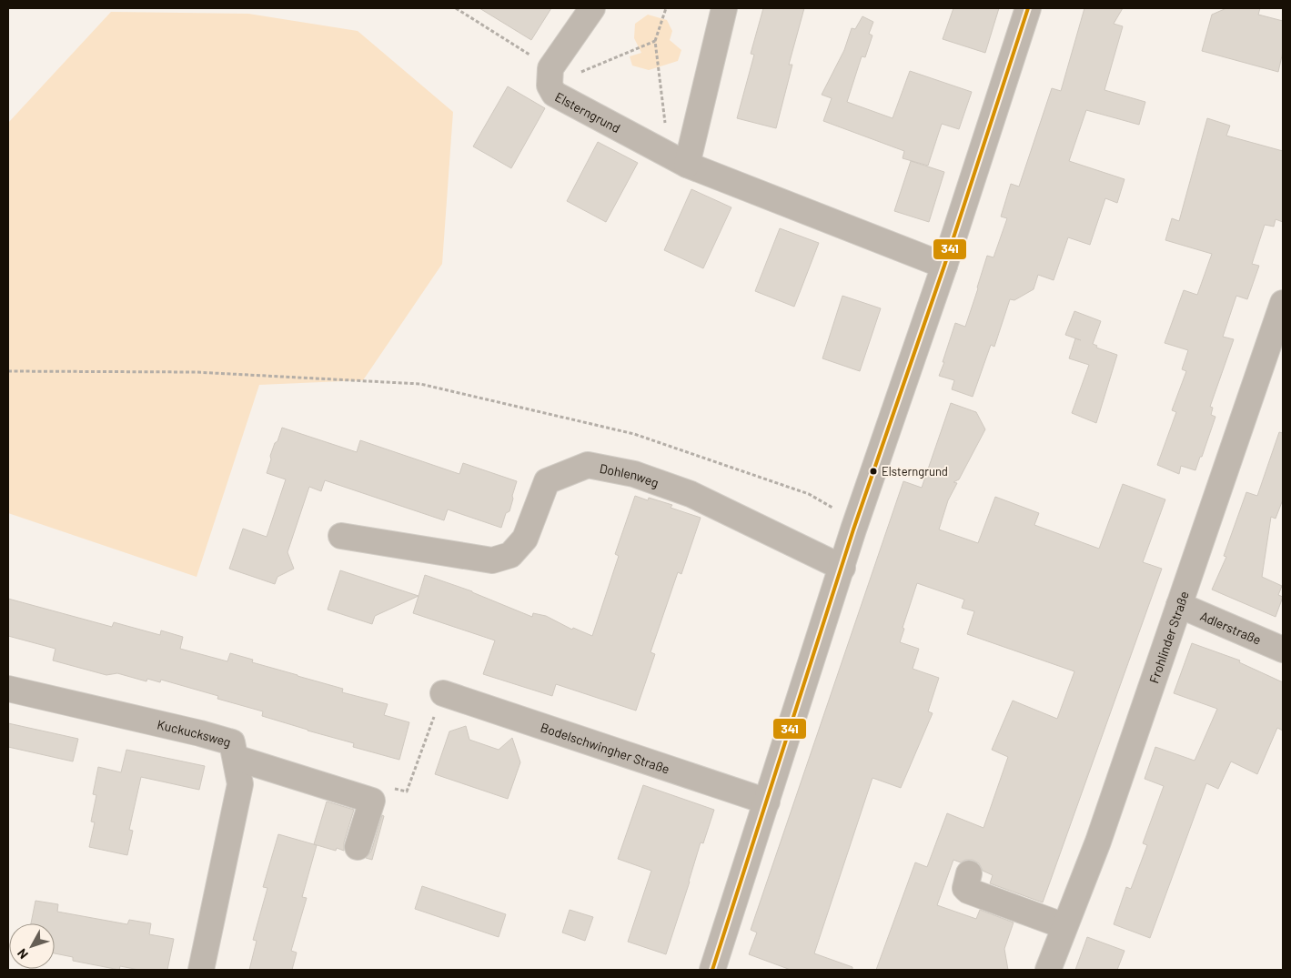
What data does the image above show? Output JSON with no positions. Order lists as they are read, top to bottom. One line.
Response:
{"streets":{"street":["Elsterngrund","Dohlenweg","Adlerstraße","Frohlinder Straße","Kuckucksweg","Bodelschwingher Straße"]},"crossings":[["Adlerstraße","Frohlinder Straße"]],"places":["Elsterngrund"],"lines":["transit line 341"],"north":"bottom left"}
